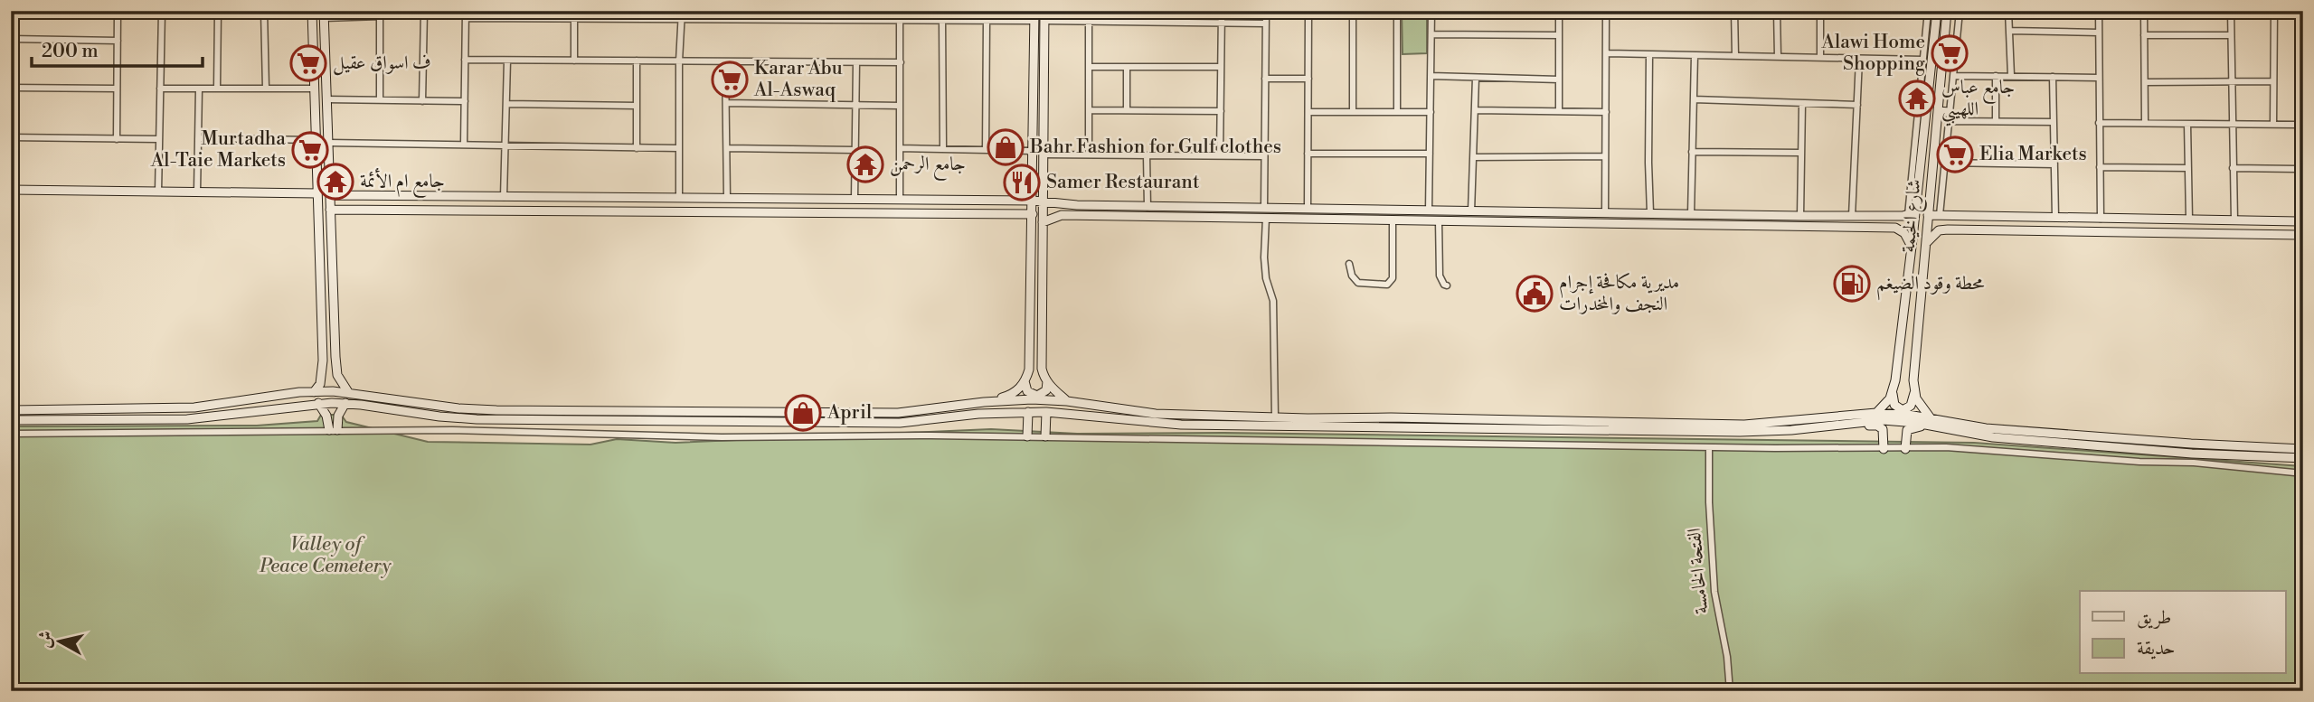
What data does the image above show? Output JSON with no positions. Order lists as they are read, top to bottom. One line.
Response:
{"streets":{"street":["شارع الخيمة","الفتحة الخامسة"]},"parks":["Valley of Peace Cemetery"],"places":{"supermarket":["Alawi Home Shopping","ف اسواق عقيل","Karar Abu Al-Aswaq","Murtadha Al-Taie Markets","Elia Markets"],"temple":["جامع عباس اللهيبي","جامع الرحمن","جامع ام الأئمة"],"shop":["Bahr Fashion for Gulf clothes","April"],"restaurant":["Samer Restaurant"],"fuel station":["محطة وقود الضيغم"],"public building":["مديرية مكافحة إجرام النجف والمخدرات"]},"legend":["طريق","حديقة"],"scale_bar":"200 m","north":"left"}
